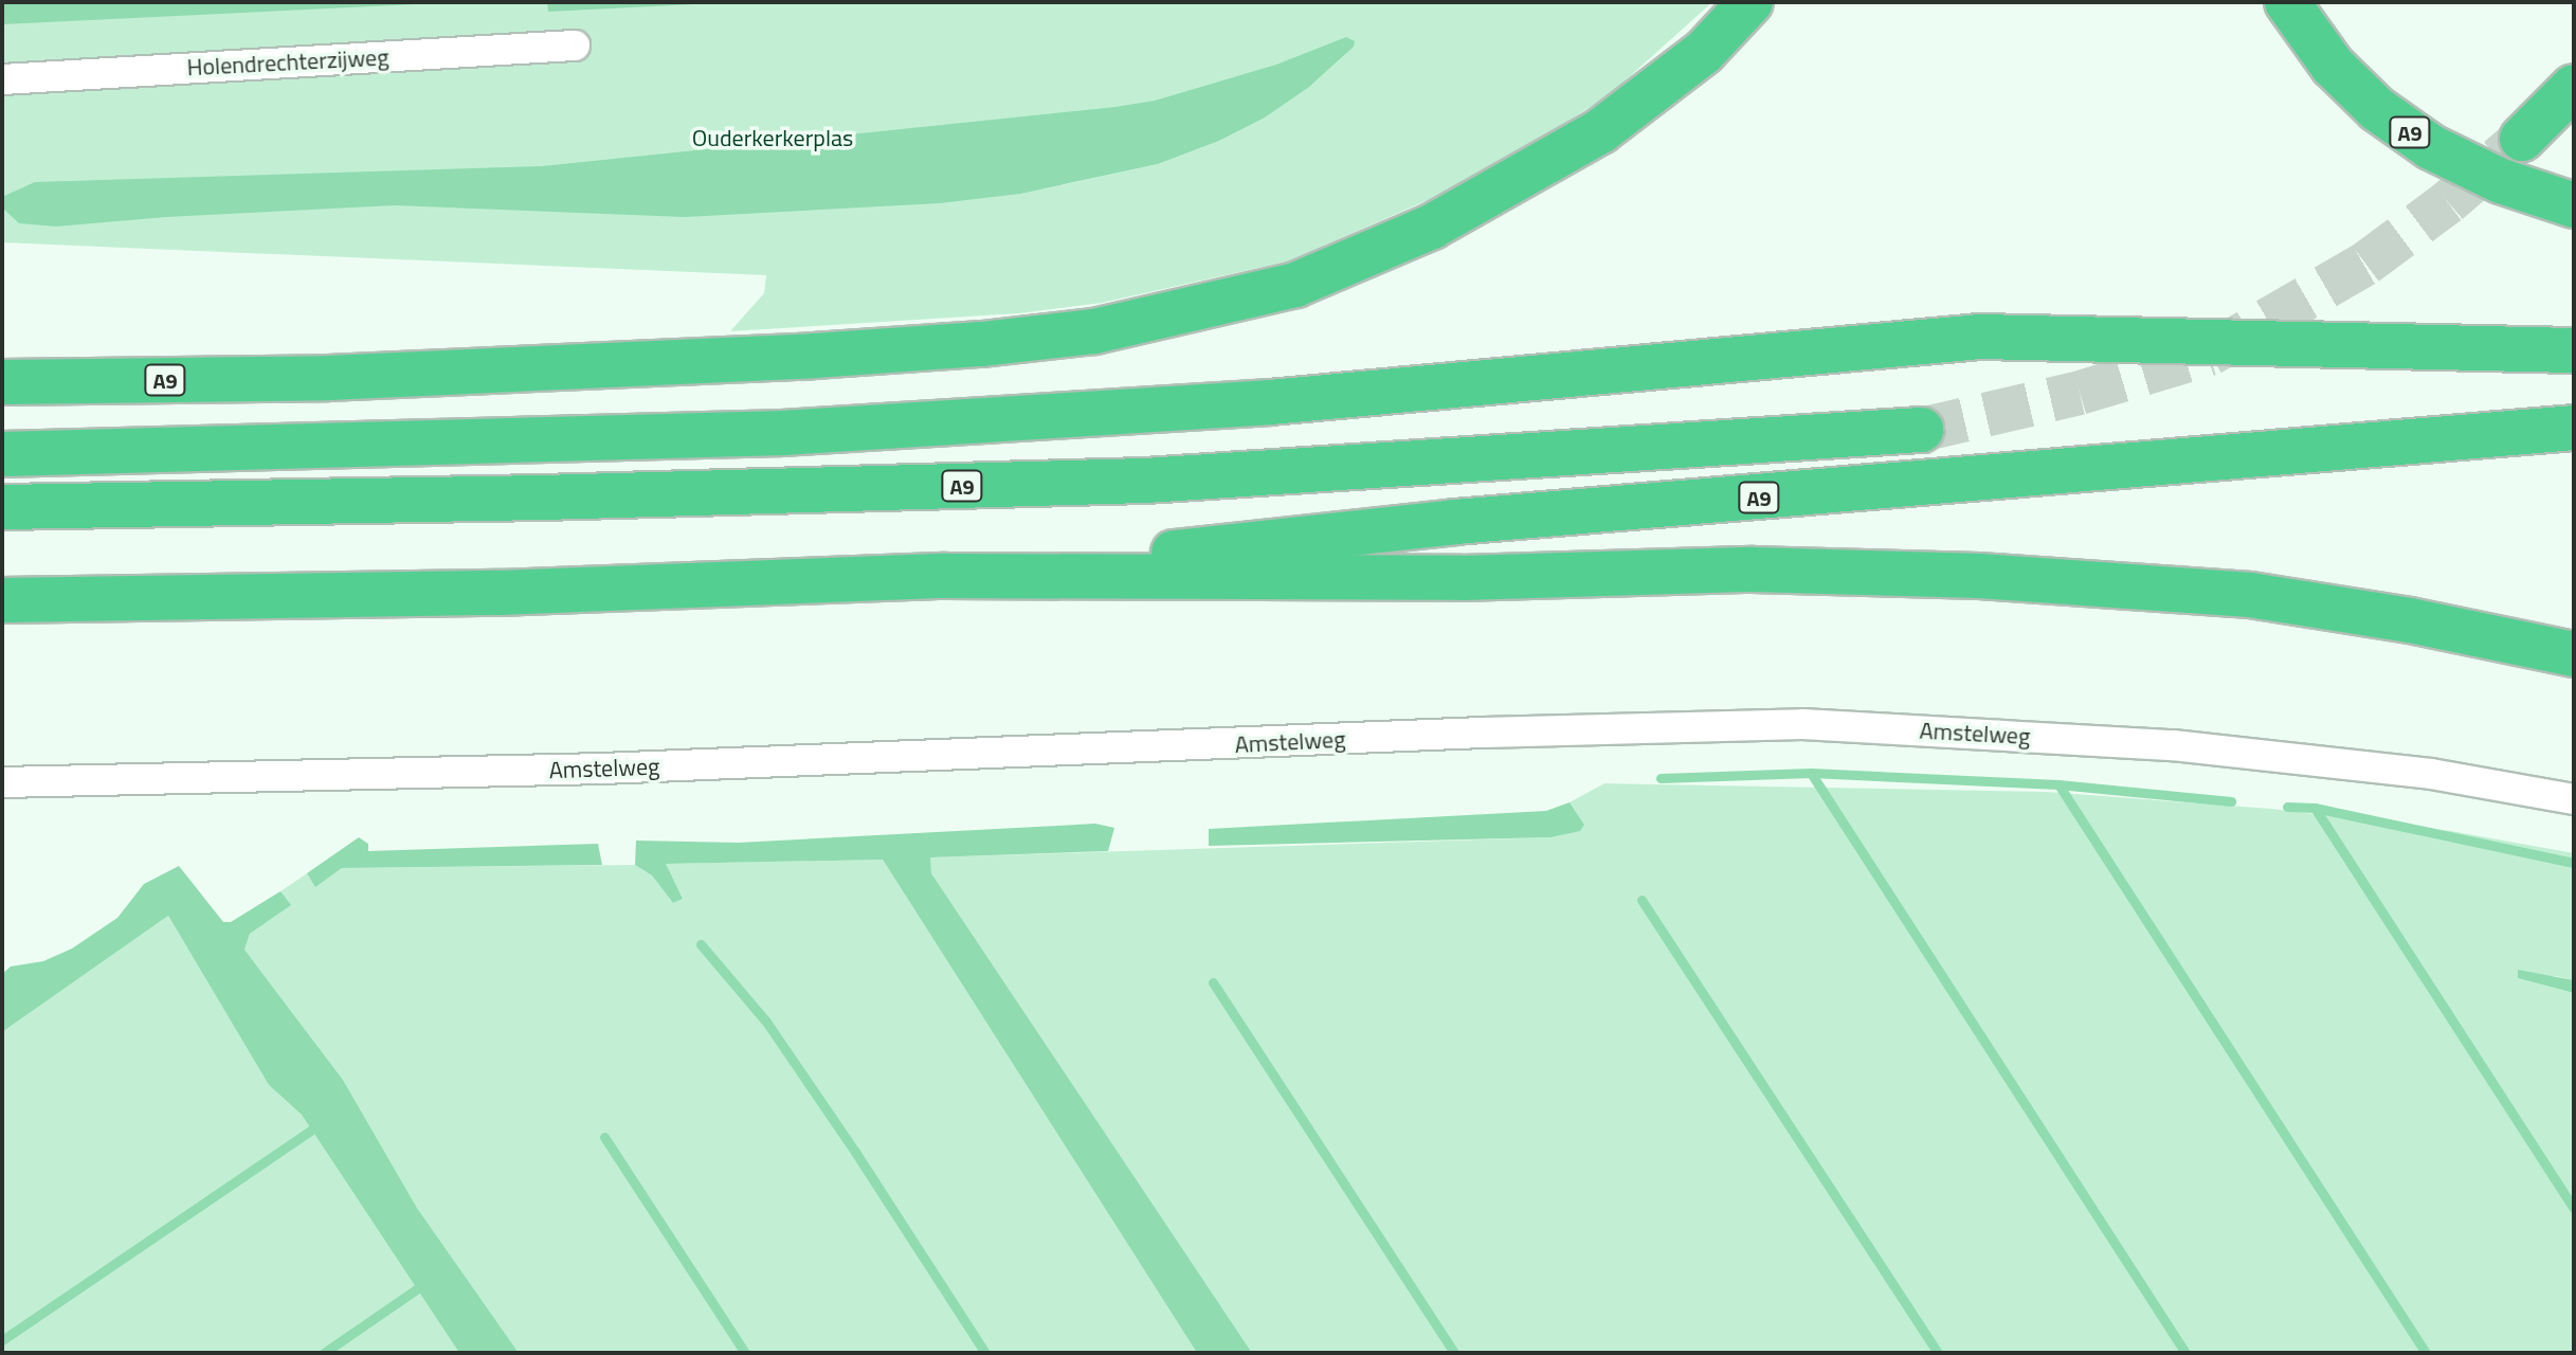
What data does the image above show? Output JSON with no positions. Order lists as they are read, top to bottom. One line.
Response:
{"streets":{"highway":["A9"],"street":["Holendrechterzijweg","Amstelweg"]},"parks":["Ouderkerkerplas"]}
